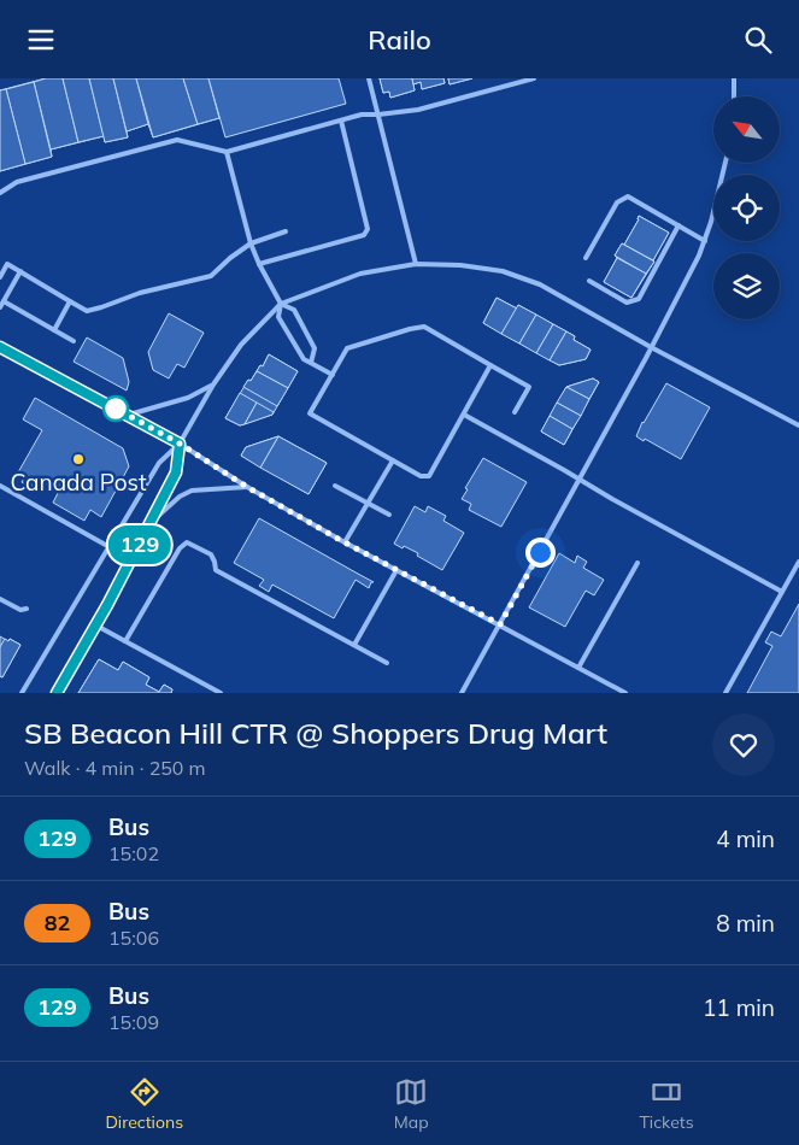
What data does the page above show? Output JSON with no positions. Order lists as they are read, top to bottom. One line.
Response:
{"places":["Canada Post"],"lines":["bus line 129"],"north":"top left","page":{"header":"Railo","on_map":"129","heading":["SB Beacon Hill CTR @ Shoppers Drug Mart","Walk · 4 min · 250 m"],"list":[{"mark":"129","name":"Bus","note":"15:02","value":"4 min"},{"mark":"82","name":"Bus","note":"15:06","value":"8 min"},{"mark":"129","name":"Bus","note":"15:09","value":"11 min"}],"tabs":["Directions","Map","Tickets"]}}
